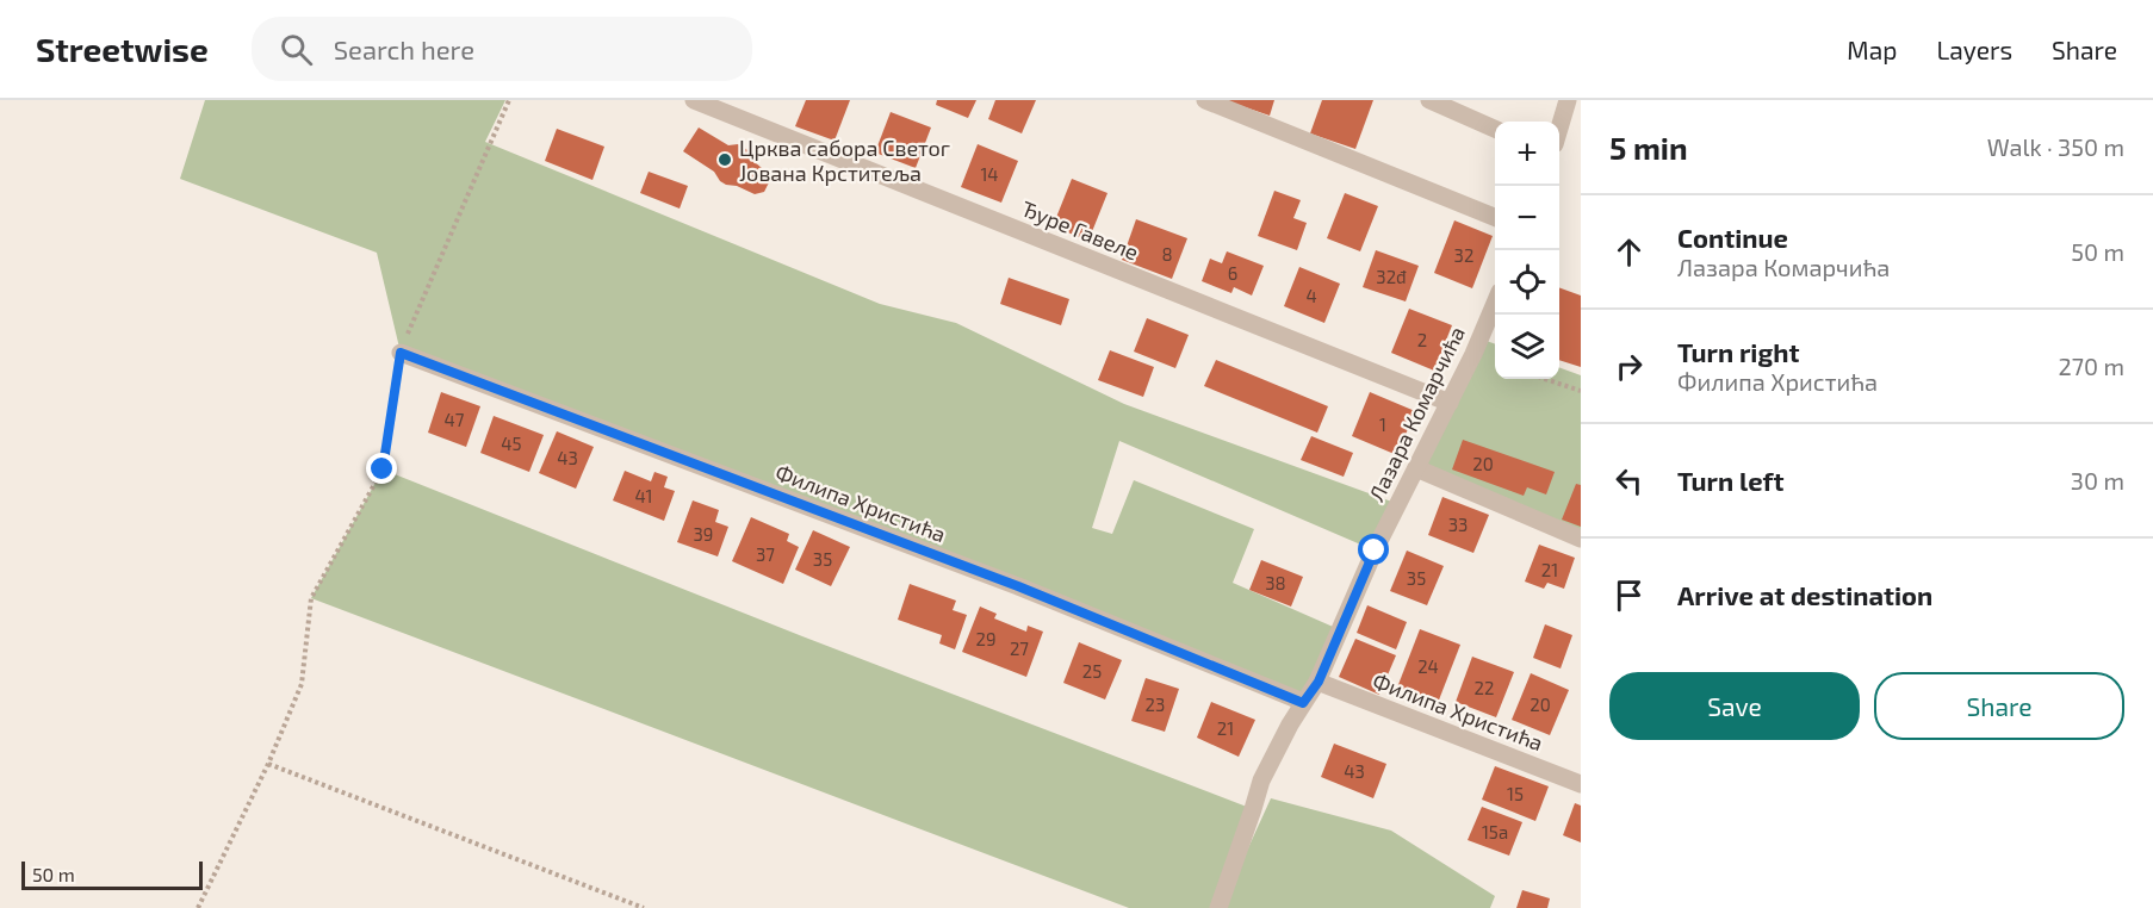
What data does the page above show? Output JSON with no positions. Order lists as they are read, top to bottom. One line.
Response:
{"streets":{"street":["Ђуре Гавеле","Лазара Комарчића","Филипа Христића"]},"crossings":[["Ђуре Гавеле","Лазара Комарчића"],["Лазара Комарчића","Филипа Христића"]],"places":["Црква сабора Светог Јована Крститеља"],"house_numbers":["14","8","32","6","32đ","4","2","47","1","45","43","20","41","33","39","37","35","21","35","38","29","27","24","25","22","23","20","21","43","15","15a"],"scale_bar":"50 m","page":{"header":"Streetwise","search":"Search here","nav":["Map","Layers","Share"],"heading":["5 min","Walk · 350 m"],"map_buttons":["+","−"],"list":[["Continue","Лазара Комарчића","50 m"],["Turn right","Филипа Христића","270 m"],["Turn left","30 m"],"Arrive at destination"],"buttons":["Save","Share"],"scale":"50 m"}}
